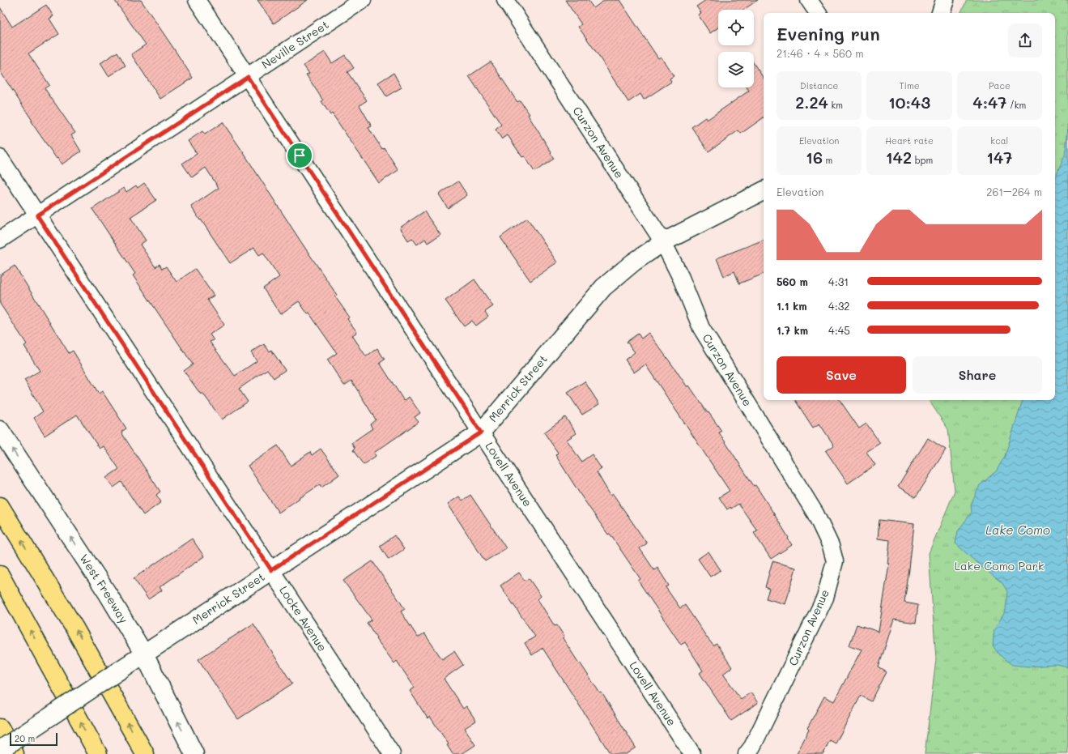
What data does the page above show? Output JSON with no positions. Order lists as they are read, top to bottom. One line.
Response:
{"streets":{"street":["Neville Street","Curzon Avenue","Merrick Street","Lovell Avenue","West Freeway","Locke Avenue"]},"crossings":[["Neville Street","Lovell Avenue"],["Neville Street","Locke Avenue"],["Curzon Avenue","Merrick Street"],["Merrick Street","Lovell Avenue"],["Merrick Street","West Freeway"],["Merrick Street","Locke Avenue"]],"one_way":["West Freeway"],"water":["Lake Como"],"parks":["Lake Como Park"],"scale_bar":"20 m","page":{"heading":["Evening run","21:46 · 4 × 560 m"],"stats":[["Distance","2.24 km"],["Time","10:43"],["Pace","4:47 /km"],["Elevation","16 m"],["Heart rate","142 bpm"],["kcal","147"]],"chart":["Elevation","261–264 m"],"list":[{"name":"560 m","note":"4:31"},{"name":"1.1 km","note":"4:32"},{"name":"1.7 km","note":"4:45"}],"buttons":["Save","Share"],"scale":"20 m"}}
